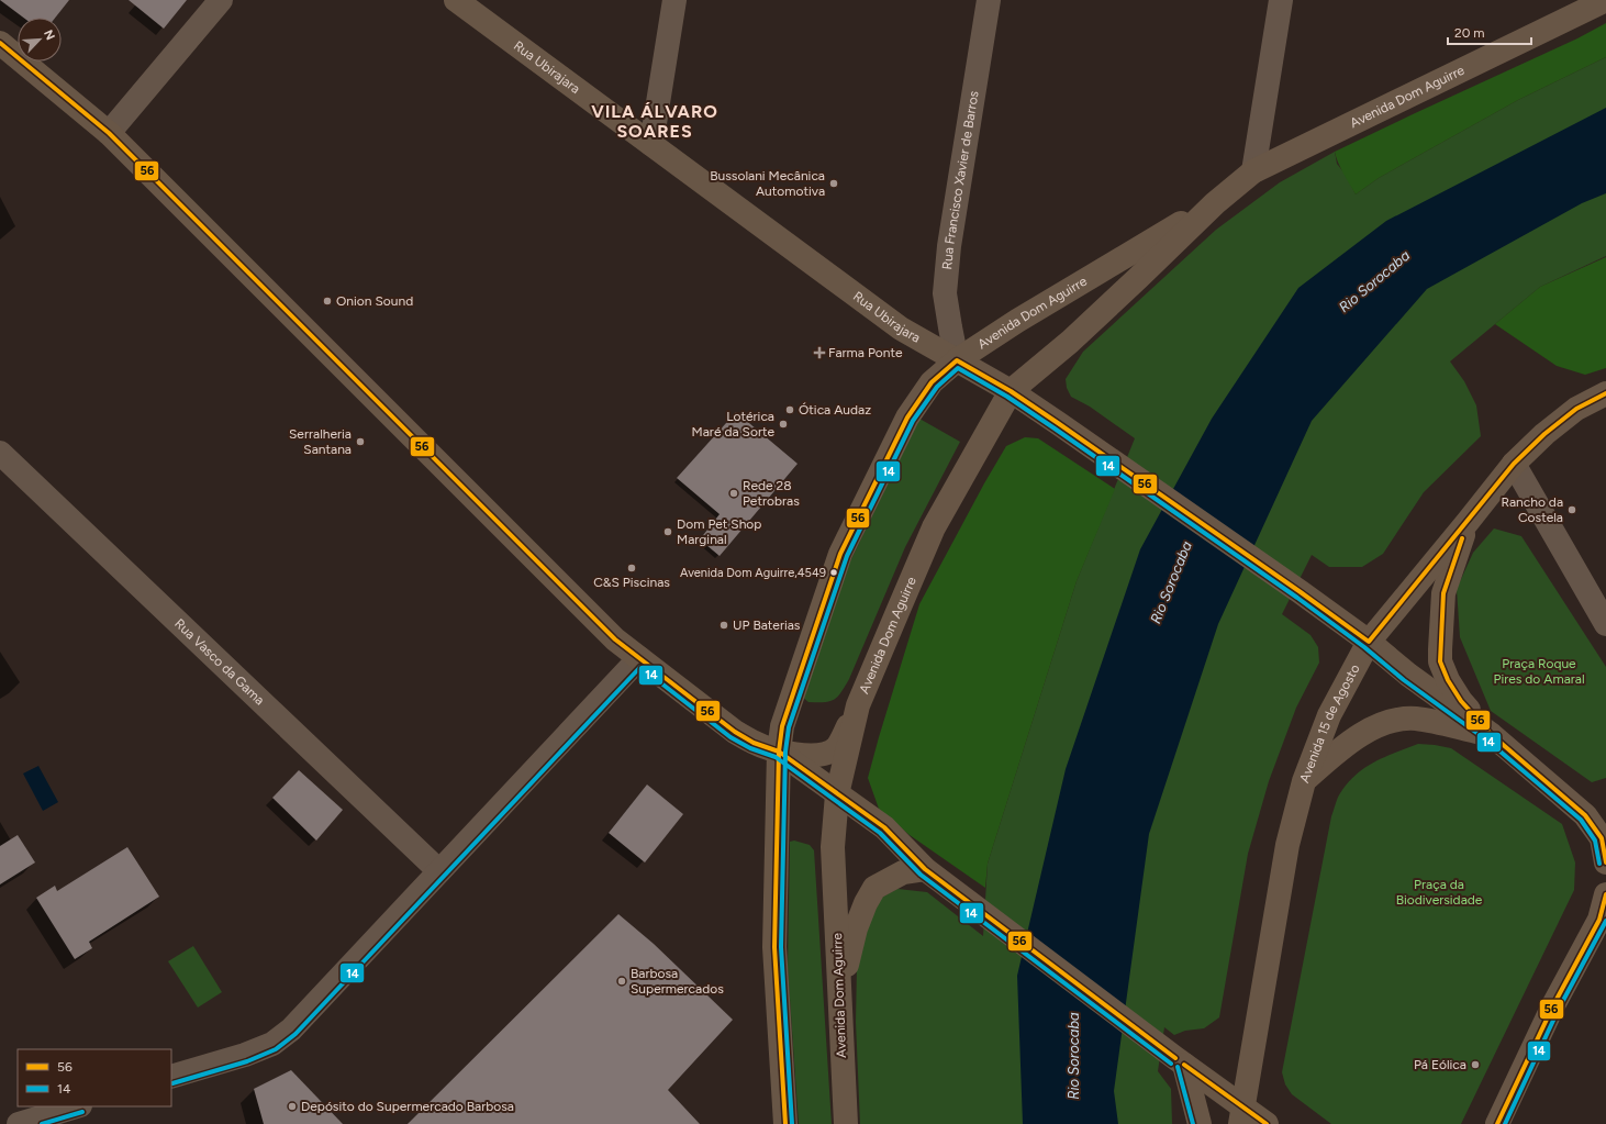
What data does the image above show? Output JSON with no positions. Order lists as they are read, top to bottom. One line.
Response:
{"streets":{"main road":["Rua Ubirajara","Avenida Dom Aguirre","Avenida 15 de Agosto"],"street":["Rua Francisco Xavier de Barros","Rua Vasco da Gama"]},"crossings":[["Rua Ubirajara","Avenida Dom Aguirre"],["Rua Ubirajara","Rua Francisco Xavier de Barros"],["Rua Ubirajara","Avenida 15 de Agosto"],["Avenida Dom Aguirre","Rua Francisco Xavier de Barros"]],"districts":["VILA ÁLVARO SOARES"],"water":["Rio Sorocaba"],"parks":["Praça Roque Pires do Amaral","Praça da Biodiversidade"],"places":{"other":["Bussolani Mecânica Automotiva","Onion Sound","Ótica Audaz","Lotérica Maré da Sorte","Serralheria Santana","Rede 28 Petrobras","Rancho da Costela","Dom Pet Shop Marginal","C&S Piscinas","Avenida Dom Aguirre,4549","UP Baterias","Barbosa Supermercados","Pá Eólica","Depósito do Supermercado Barbosa"],"health":["Farma Ponte"]},"lines":["transit line 56","transit line 14"],"legend":["56","14"],"scale_bar":"20 m","north":"top right"}
